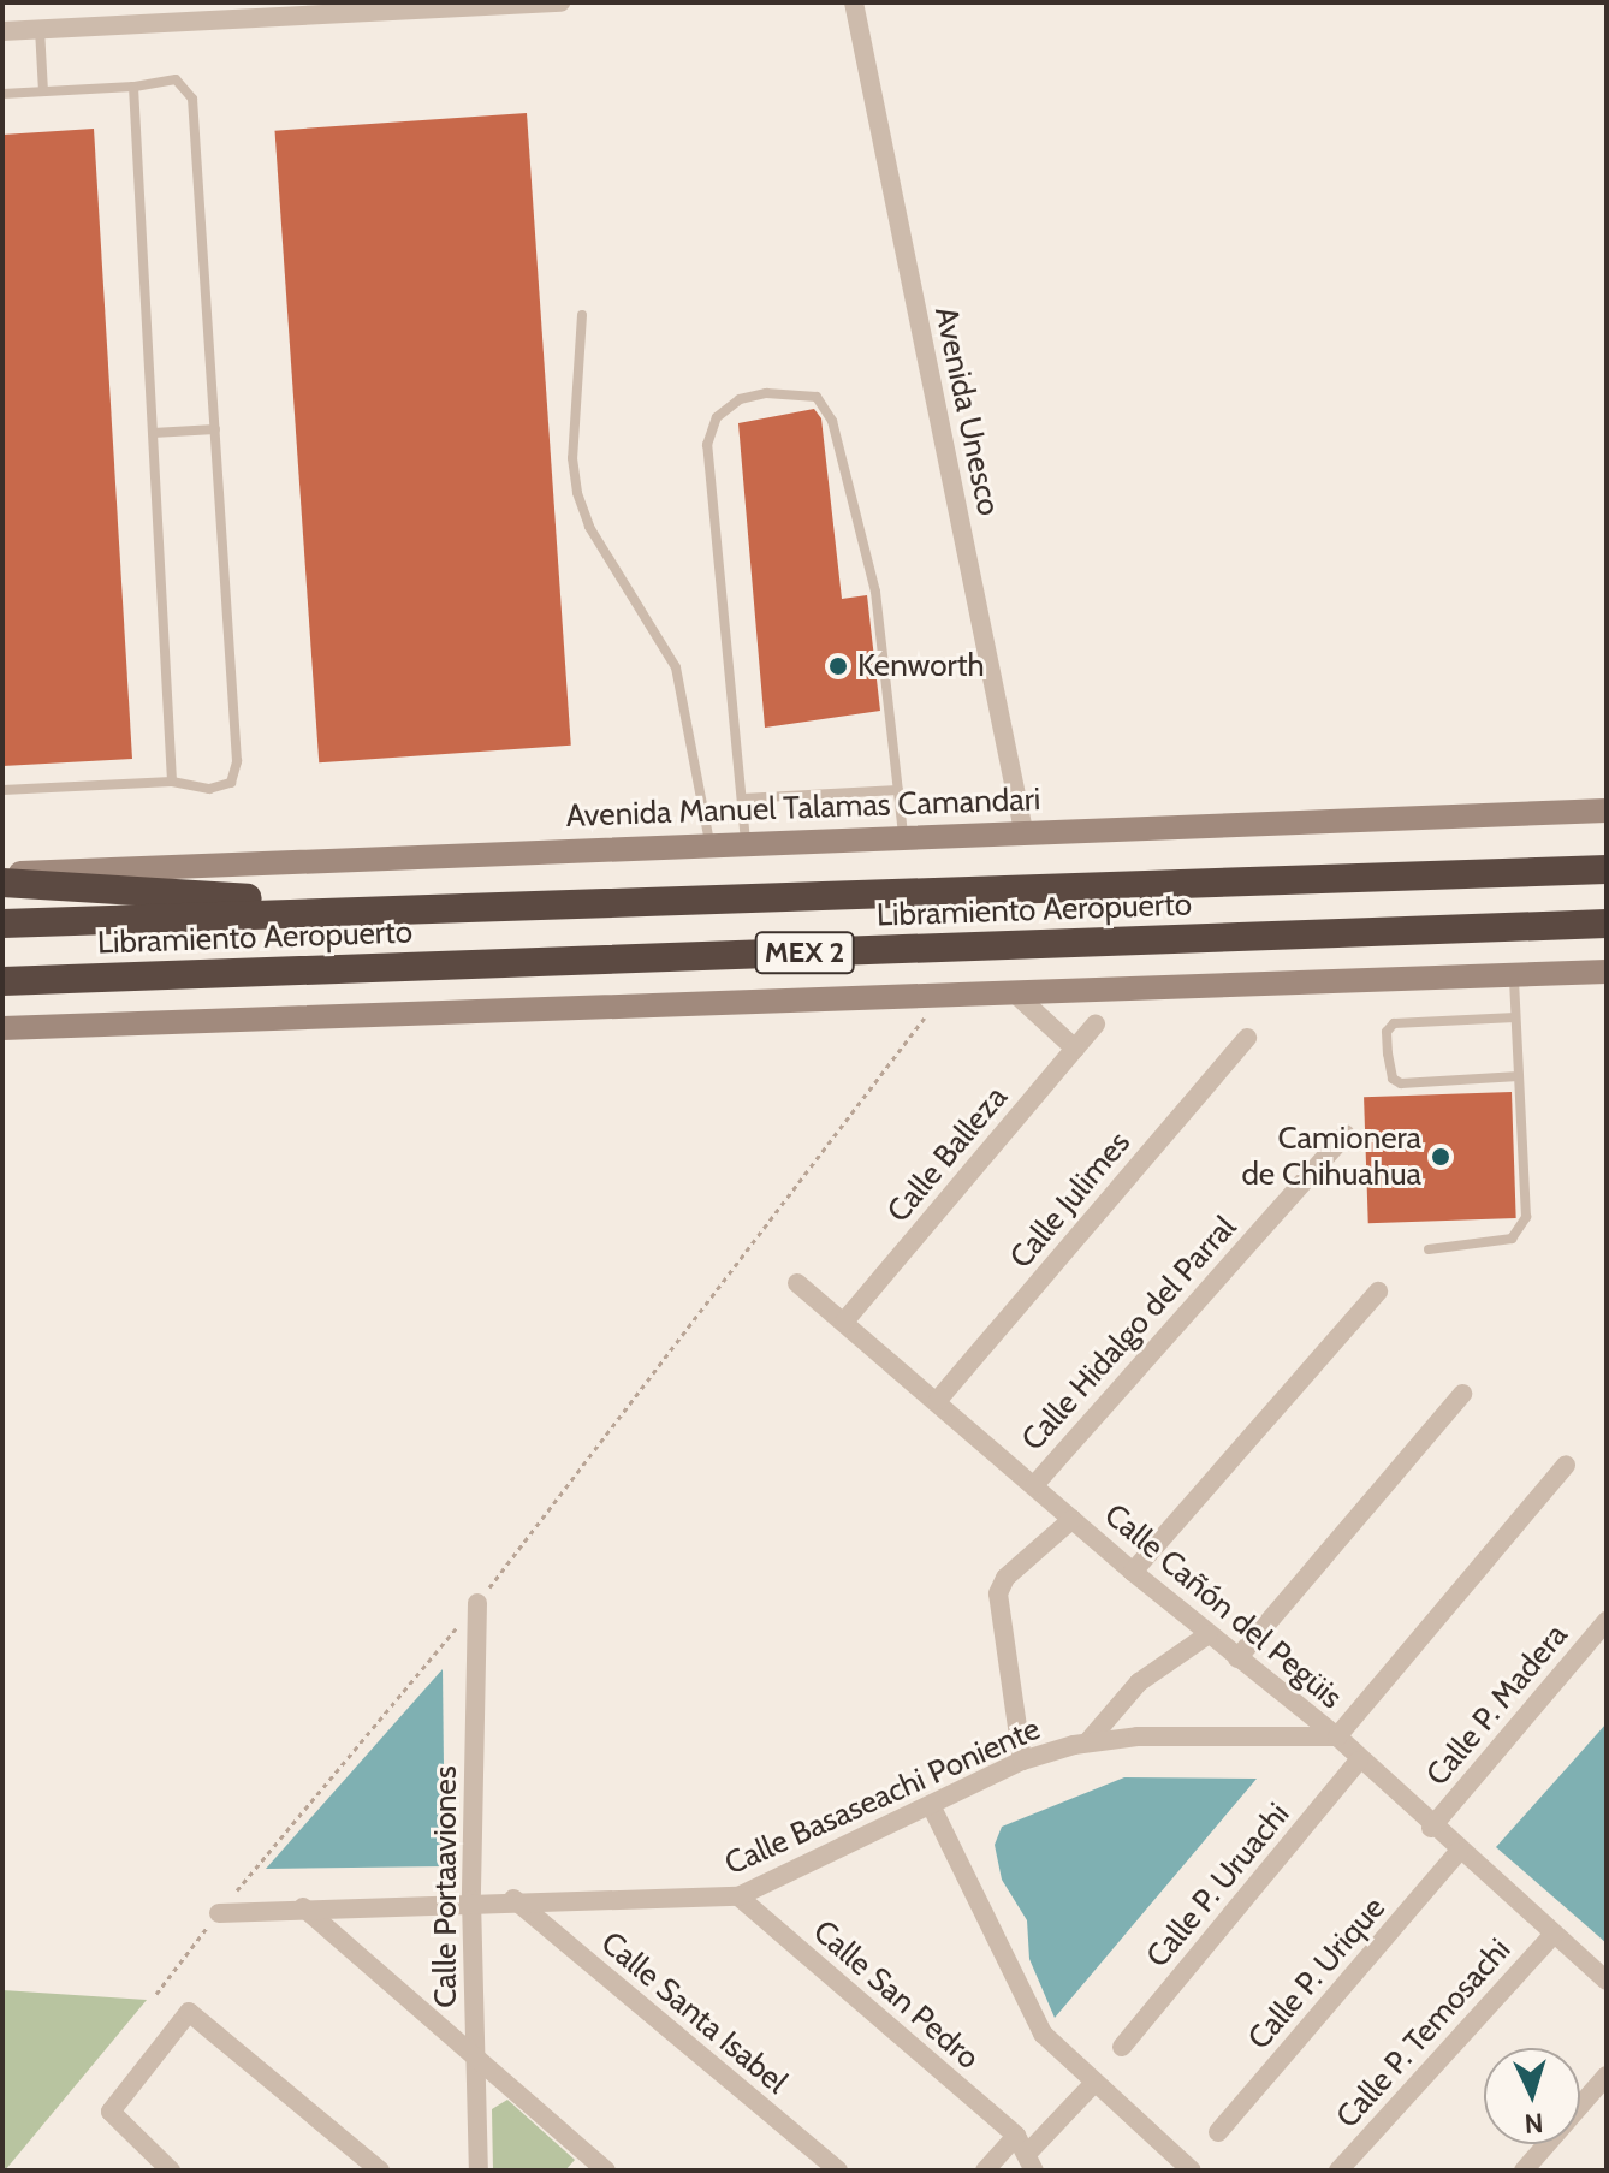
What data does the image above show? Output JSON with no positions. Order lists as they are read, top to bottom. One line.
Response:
{"streets":{"highway":["Libramiento Aeropuerto","MEX 2"],"main road":["Avenida Manuel Talamas Camandari"],"street":["Avenida Unesco","Calle Balleza","Calle Julimes","Calle Hidalgo del Parral","Calle Cañón del Pegüis","Calle P. Madera","Calle Basaseachi Poniente","Calle P. Uruachi","Calle Portaaviones","Calle P. Urique","Calle San Pedro","Calle Santa Isabel","Calle P. Temosachi"]},"crossings":[["Avenida Unesco","Avenida Manuel Talamas Camandari"],["Calle Balleza","Calle Cañón del Pegüis"],["Calle Julimes","Calle Cañón del Pegüis"],["Calle Hidalgo del Parral","Calle Cañón del Pegüis"],["Calle Cañón del Pegüis","Calle P. Madera"],["Calle Cañón del Pegüis","Calle Basaseachi Poniente"],["Calle Cañón del Pegüis","Calle P. Uruachi"],["Calle Cañón del Pegüis","Calle P. Urique"],["Calle Cañón del Pegüis","Calle P. Temosachi"],["Calle Basaseachi Poniente","Calle Portaaviones"],["Calle Basaseachi Poniente","Calle San Pedro"],["Calle Basaseachi Poniente","Calle Santa Isabel"]],"places":["Kenworth","Camionera de Chihuahua"],"north":"bottom"}
